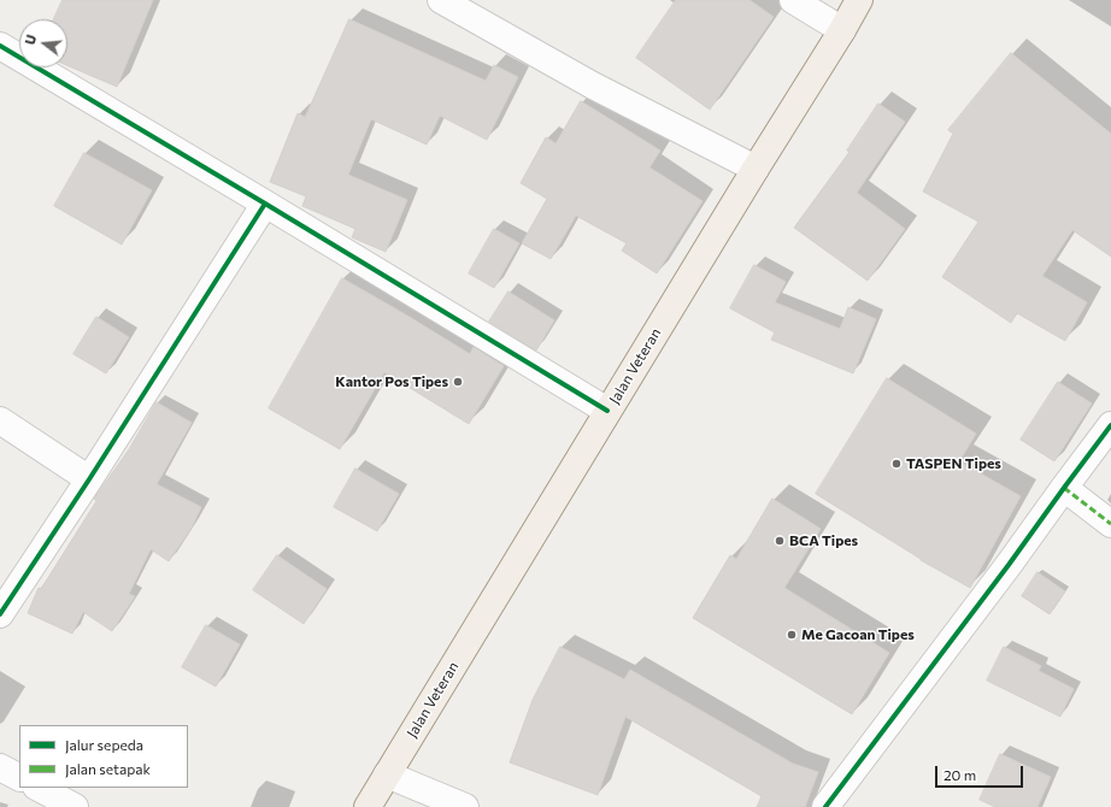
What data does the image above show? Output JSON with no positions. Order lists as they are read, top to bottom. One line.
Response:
{"streets":{"main road":["Jalan Veteran"]},"places":["Kantor Pos Tipes","TASPEN Tipes","BCA Tipes","Me Gacoan Tipes"],"legend":["Jalur sepeda","Jalan setapak"],"scale_bar":"20 m","north":"left"}
